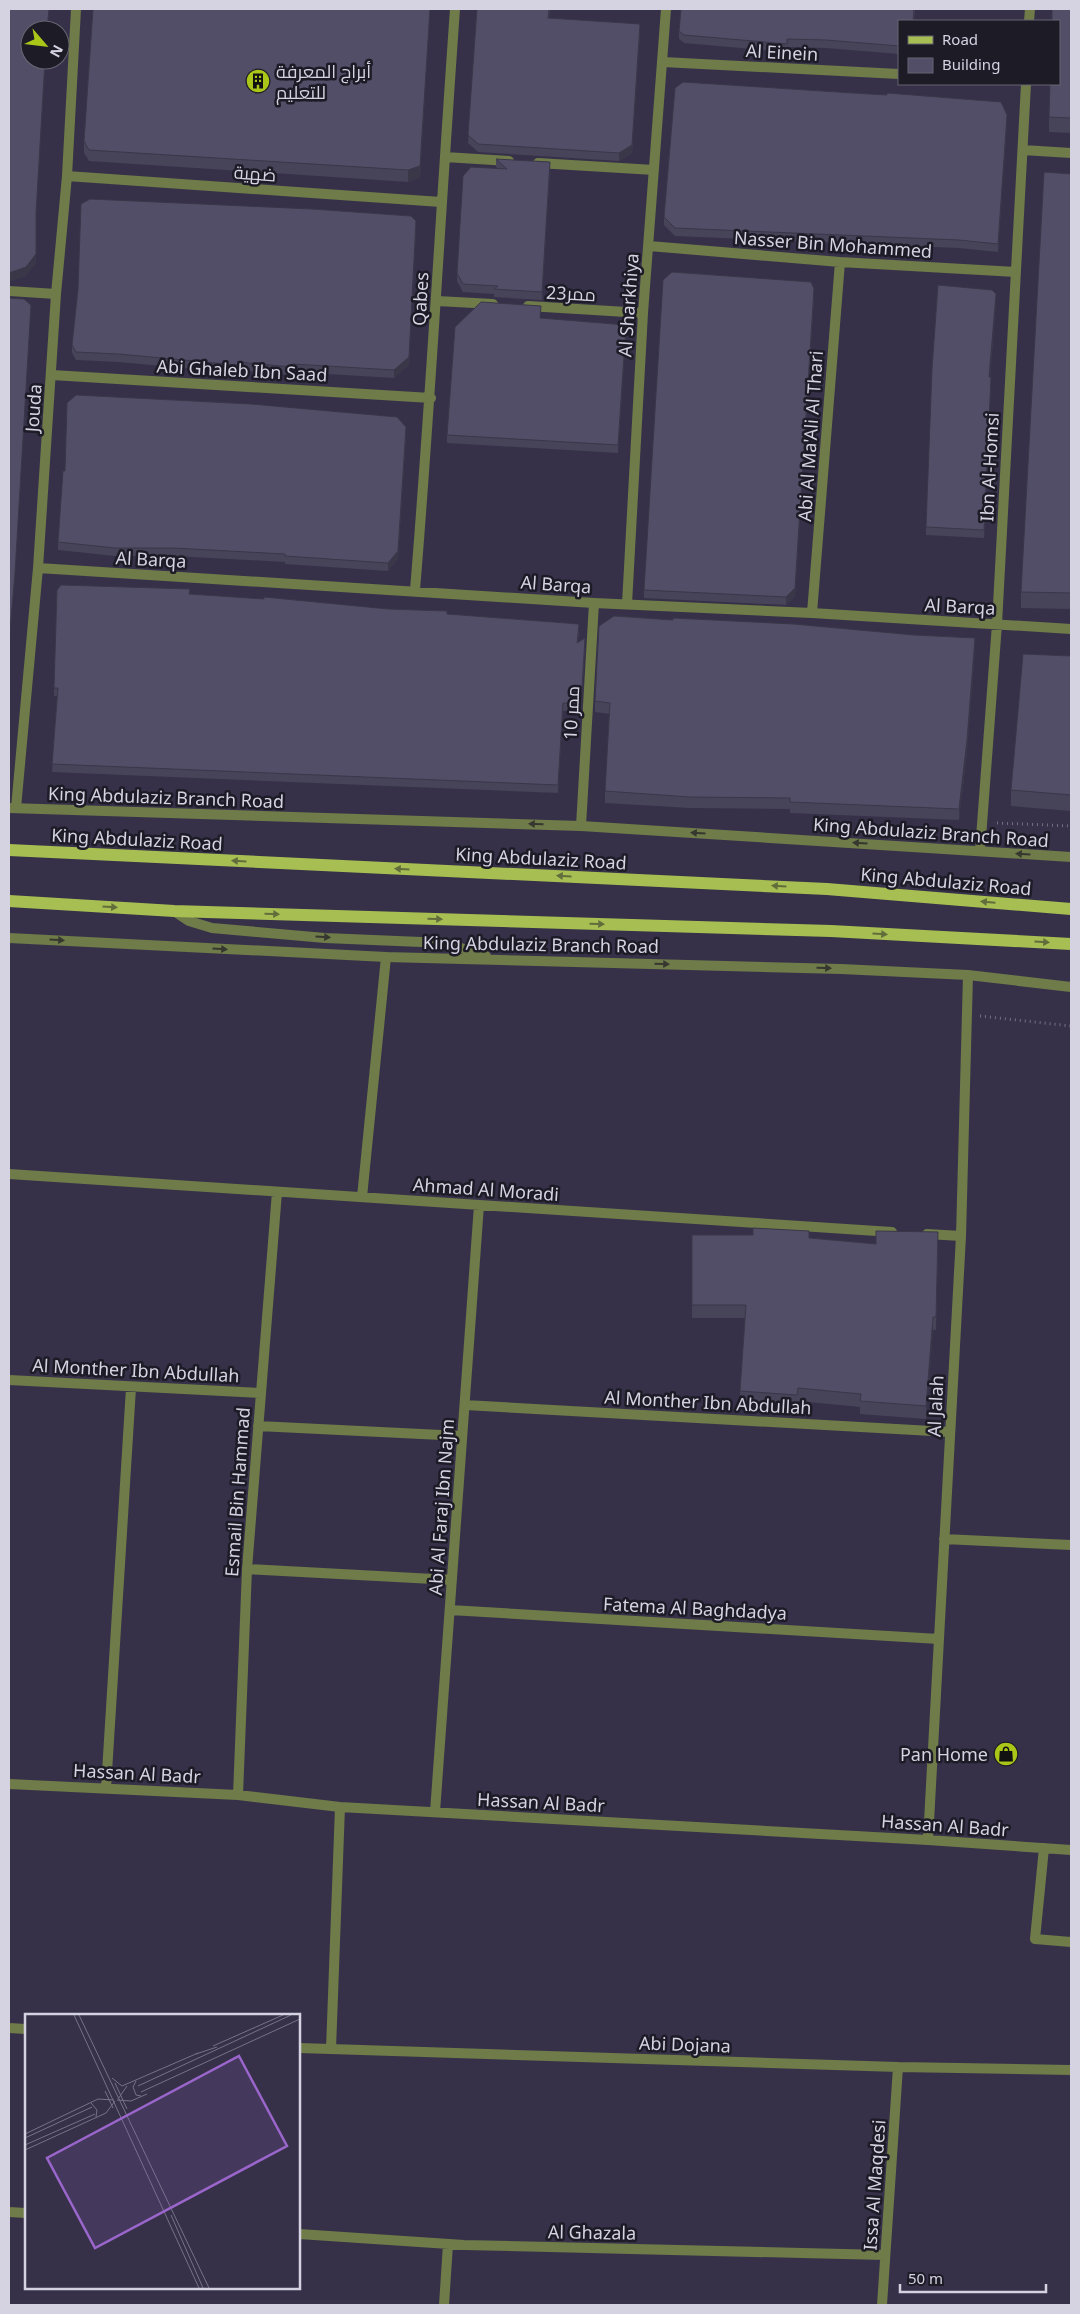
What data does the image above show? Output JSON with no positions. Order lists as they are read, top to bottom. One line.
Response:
{"streets":{"main road":["King Abdulaziz Road"],"street":["Al Einein","ضهية","Nasser Bin Mohammed","ممر23","Qabes","Al Sharkhiya","Abi Ghaleb Ibn Saad","Jouda","Abi Al Ma'Ali Al Thari","Ibn Al-Homsi","Al Barqa","ممر 10","King Abdulaziz Branch Road","Ahmad Al Moradi","Al Monther Ibn Abdullah","Al Jalah","Esmail Bin Hammad","Abi Al Faraj Ibn Najm","Fatema Al Baghdadya","Hassan Al Badr","Abi Dojana","Issa Al Maqdesi","Al Ghazala"]},"crossings":[["Al Einein","Al Sharkhiya"],["ضهية","Qabes"],["ضهية","Jouda"],["Nasser Bin Mohammed","Al Sharkhiya"],["Nasser Bin Mohammed","Abi Al Ma'Ali Al Thari"],["Nasser Bin Mohammed","Ibn Al-Homsi"],["ممر23","Qabes"],["ممر23","Al Sharkhiya"],["Qabes","Abi Ghaleb Ibn Saad"],["Qabes","Al Barqa"],["Al Sharkhiya","Al Barqa"],["Abi Ghaleb Ibn Saad","Jouda"],["Jouda","Al Barqa"],["Jouda","King Abdulaziz Branch Road"],["Abi Al Ma'Ali Al Thari","Al Barqa"],["Ibn Al-Homsi","Al Barqa"],["Ibn Al-Homsi","King Abdulaziz Branch Road"],["Al Barqa","ممر 10"],["ممر 10","King Abdulaziz Branch Road"],["King Abdulaziz Branch Road","Al Jalah"],["Ahmad Al Moradi","Al Jalah"],["Ahmad Al Moradi","Esmail Bin Hammad"],["Ahmad Al Moradi","Abi Al Faraj Ibn Najm"],["Al Monther Ibn Abdullah","Al Jalah"],["Al Monther Ibn Abdullah","Esmail Bin Hammad"],["Al Monther Ibn Abdullah","Abi Al Faraj Ibn Najm"],["Al Jalah","Fatema Al Baghdadya"],["Al Jalah","Hassan Al Badr"],["Esmail Bin Hammad","Hassan Al Badr"],["Abi Al Faraj Ibn Najm","Fatema Al Baghdadya"],["Abi Al Faraj Ibn Najm","Hassan Al Badr"],["Abi Dojana","Issa Al Maqdesi"],["Issa Al Maqdesi","Al Ghazala"]],"places":{"building":["أبراج المعرفة للتعليم"],"shop":["Pan Home"]},"legend":["Road","Building"],"scale_bar":"50 m","north":"bottom right"}
